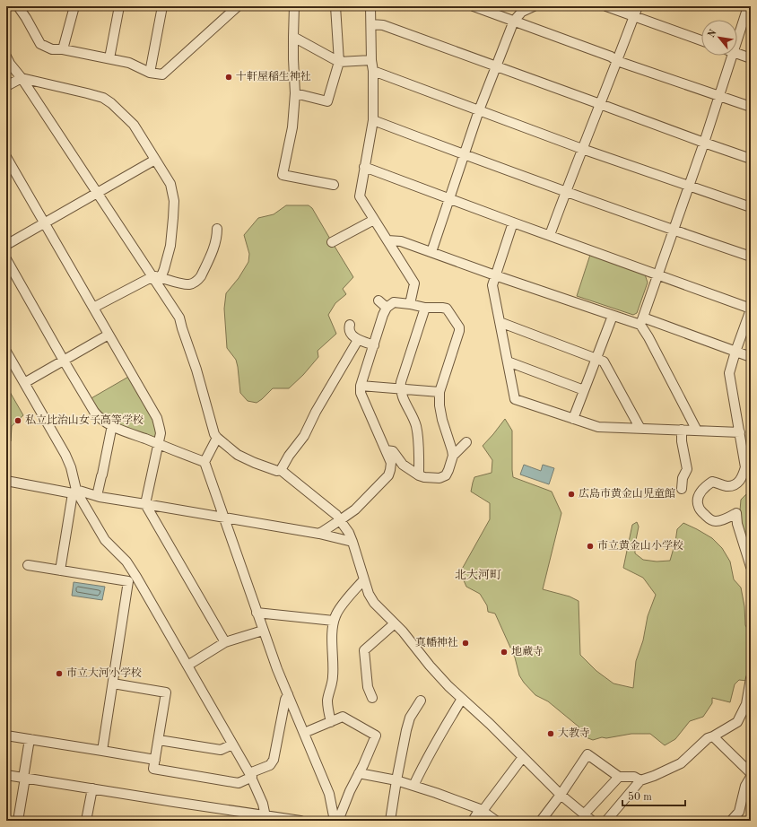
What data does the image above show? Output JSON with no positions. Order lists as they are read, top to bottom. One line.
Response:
{"districts":["北大河町"],"places":["十軒屋稲生神社","私立比治山女子高等学校","広島市黄金山児童館","市立黄金山小学校","真幡神社","地蔵寺","市立大河小学校","大教寺"],"scale_bar":"50 m","north":"top left"}
